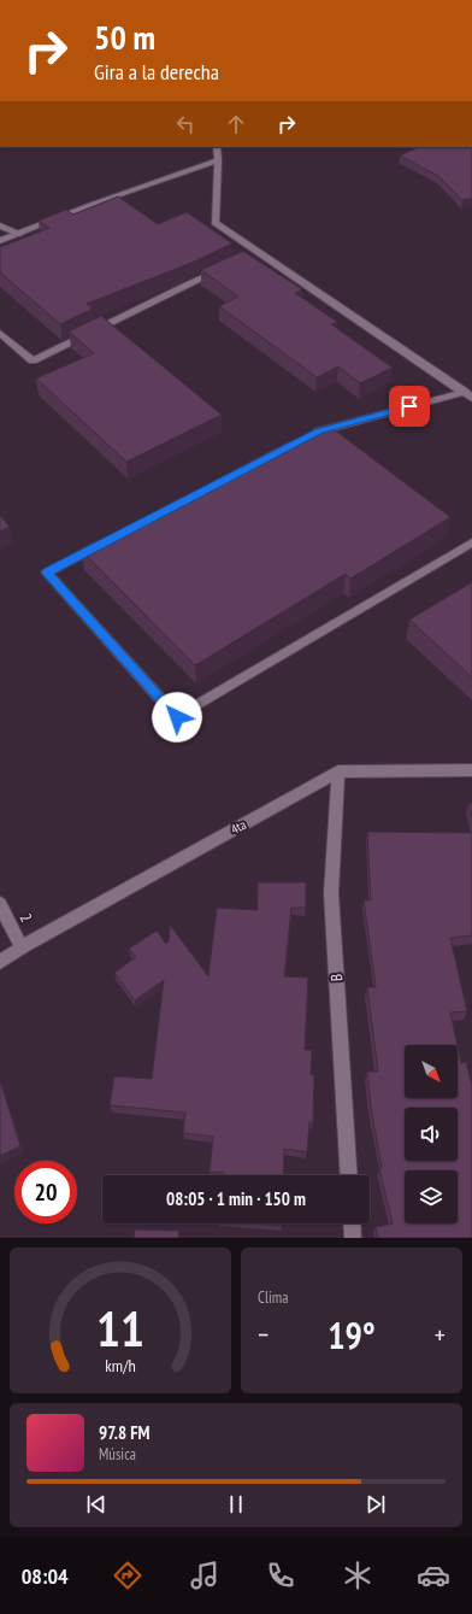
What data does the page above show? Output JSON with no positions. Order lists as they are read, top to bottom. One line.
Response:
{"streets":{"street":["4ta","2","B"]},"crossings":[["4ta","2"],["4ta","B"]],"north":"bottom right","page":{"turn":["50 m","Gira a la derecha"],"limit":"20","trip":"08:05 · 1 min · 150 m","tile":"Clima","heat":["−","19°","+"],"song":["97.8 FM","Música"],"tabs":"08:04","gauge":["11","km/h"]}}
